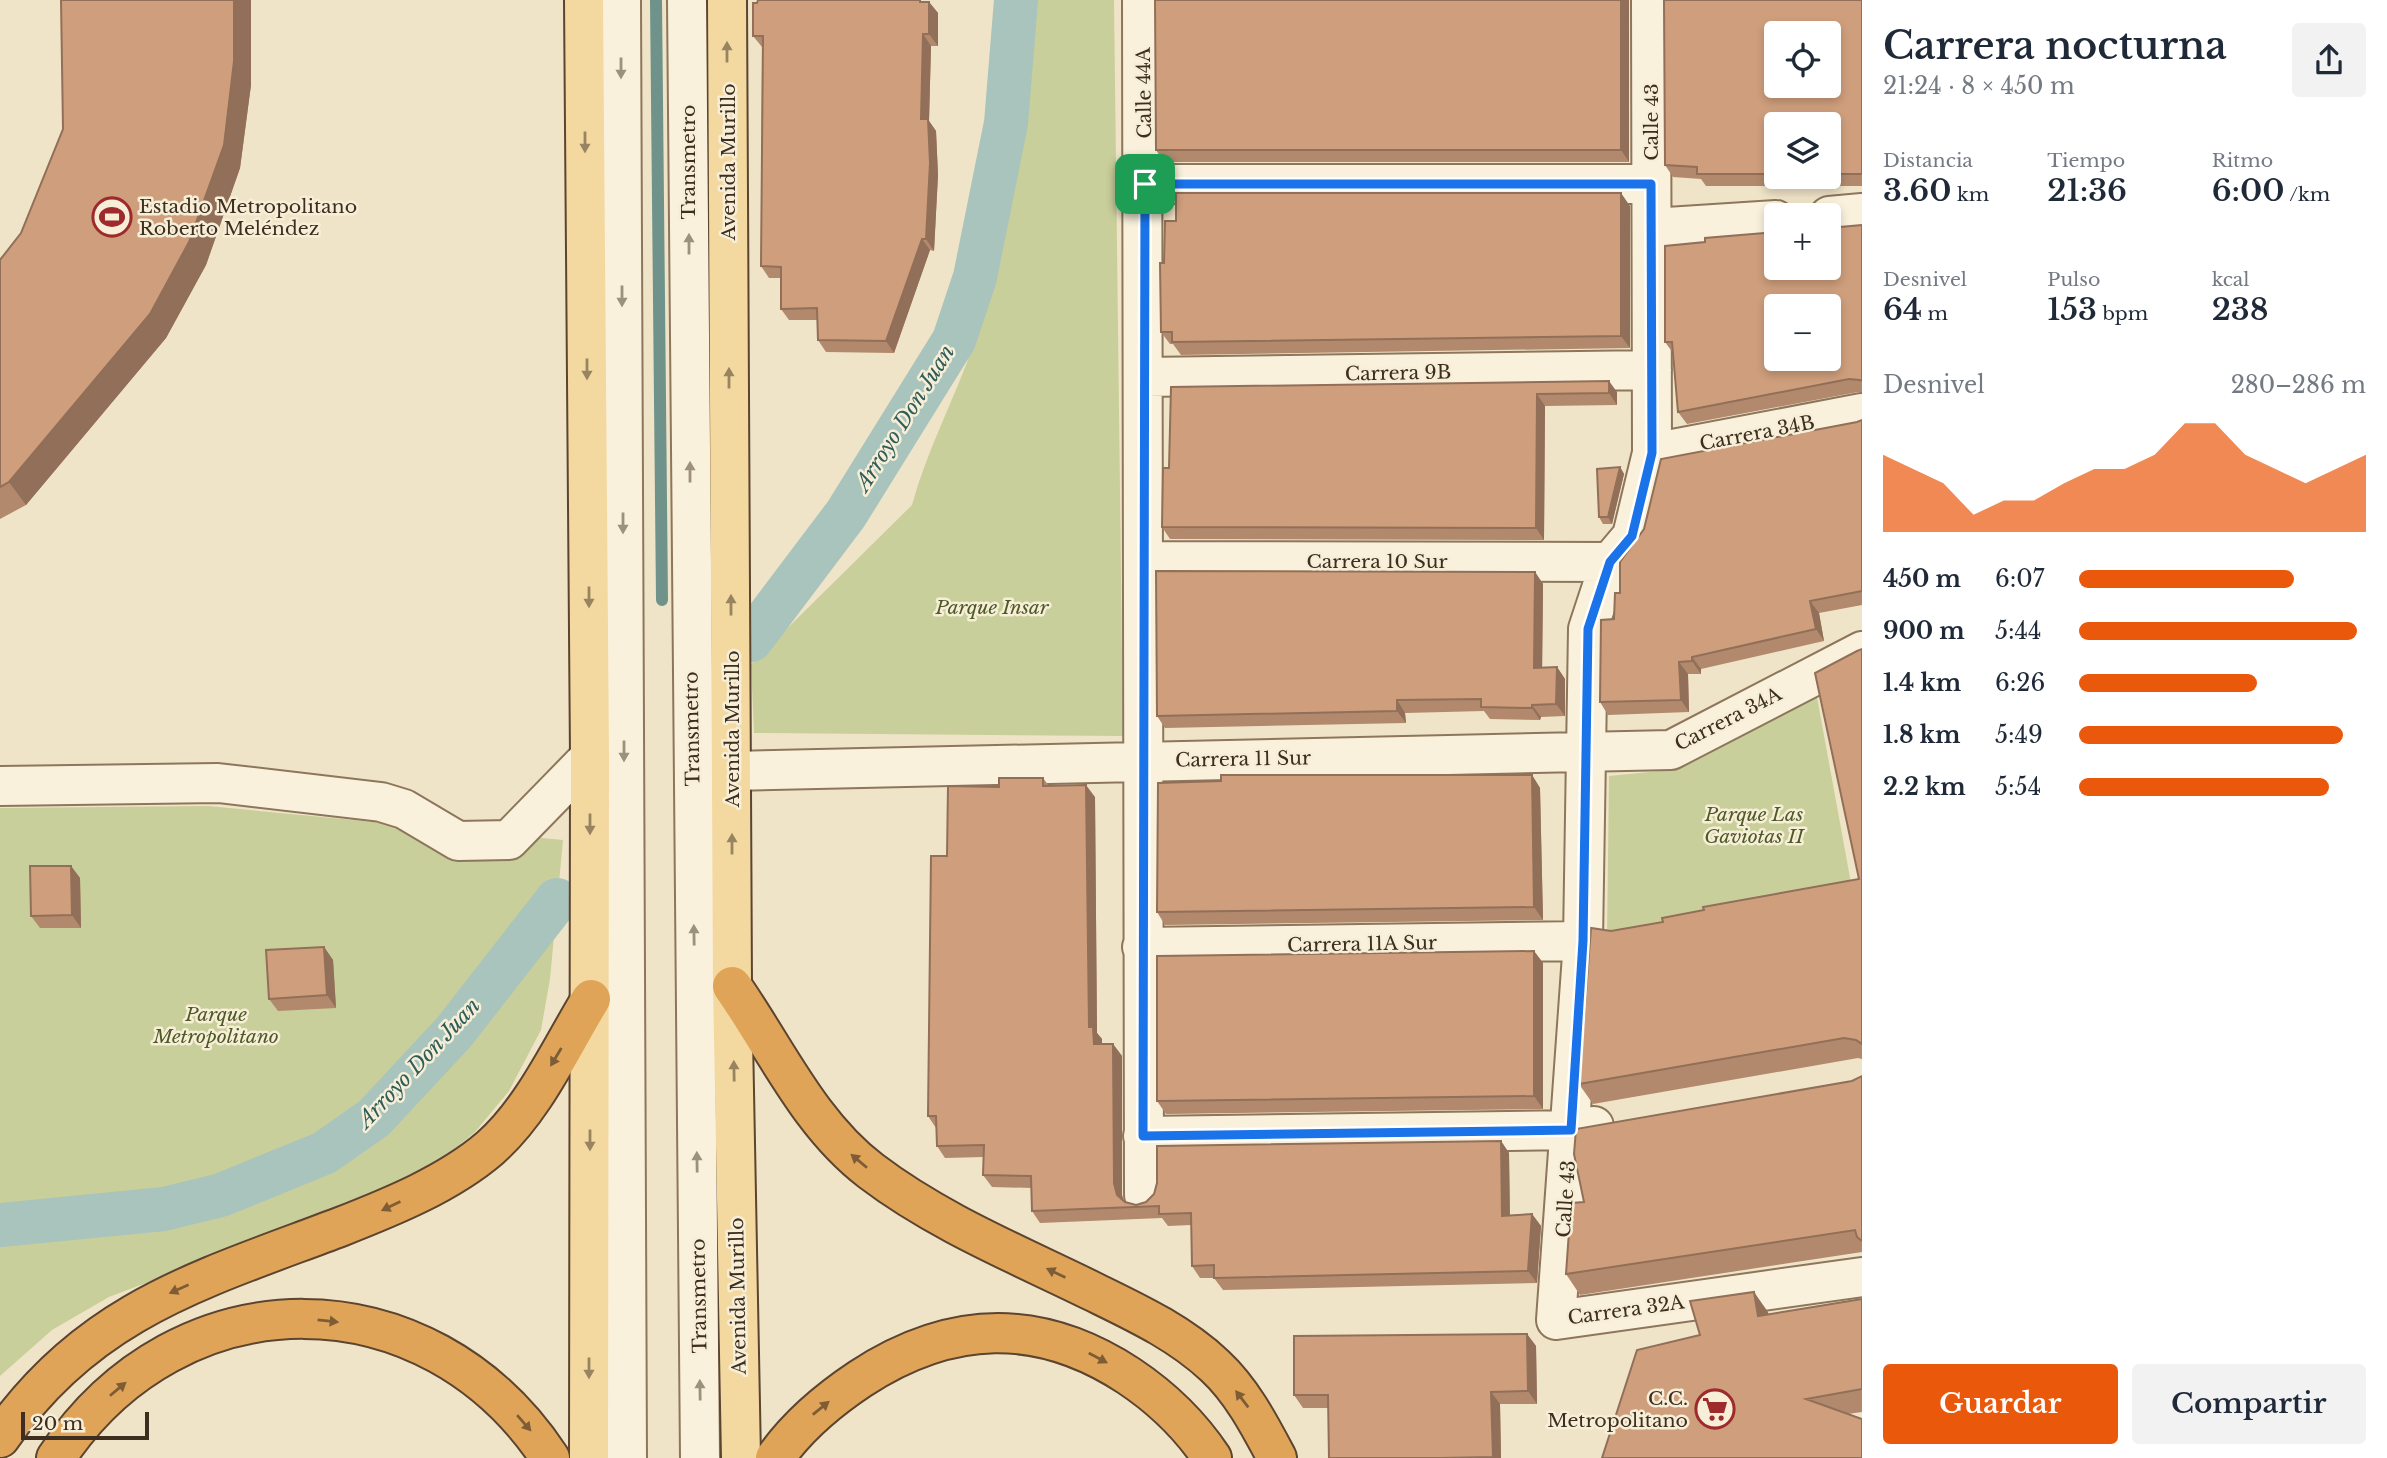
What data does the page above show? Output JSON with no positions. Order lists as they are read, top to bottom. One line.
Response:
{"streets":{"main road":["Avenida Murillo"],"street":["Calle 44A","Calle 43","Transmetro","Carrera 9B","Carrera 34B","Carrera 10 Sur","Carrera 34A","Carrera 11 Sur","Carrera 11A Sur","Carrera 32A"]},"crossings":[["Calle 44A","Carrera 9B"],["Calle 44A","Carrera 10 Sur"],["Calle 44A","Carrera 11 Sur"],["Calle 44A","Carrera 11A Sur"],["Calle 43","Carrera 9B"],["Calle 43","Carrera 34B"],["Calle 43","Carrera 10 Sur"],["Calle 43","Carrera 34A"],["Calle 43","Carrera 11 Sur"],["Calle 43","Carrera 11A Sur"],["Calle 43","Carrera 32A"],["Avenida Murillo","Carrera 11 Sur"],["Carrera 34A","Carrera 11 Sur"]],"water":["Arroyo Don Juan"],"parks":["Parque Insar","Parque Las Gaviotas II","Parque Metropolitano"],"places":{"sports":["Estadio Metropolitano Roberto Meléndez"],"supermarket":["C.C. Metropolitano"]},"scale_bar":"20 m","page":{"heading":["Carrera nocturna","21:24 · 8 × 450 m"],"map_buttons":["+","−"],"stats":[["Distancia","3.60 km"],["Tiempo","21:36"],["Ritmo","6:00 /km"],["Desnivel","64 m"],["Pulso","153 bpm"],["kcal","238"]],"chart":["Desnivel","280–286 m"],"list":[{"name":"450 m","note":"6:07"},{"name":"900 m","note":"5:44"},{"name":"1.4 km","note":"6:26"},{"name":"1.8 km","note":"5:49"},{"name":"2.2 km","note":"5:54"}],"buttons":["Guardar","Compartir"],"scale":"20 m"}}
